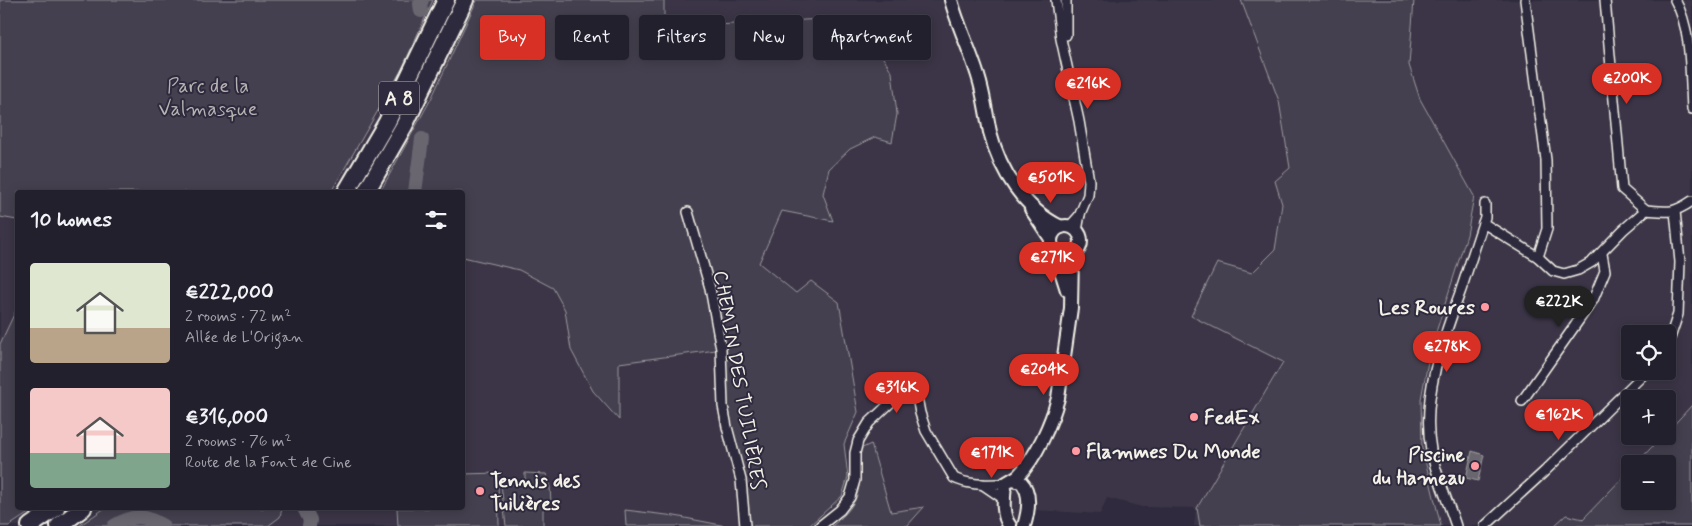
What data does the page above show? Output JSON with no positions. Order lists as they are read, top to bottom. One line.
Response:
{"streets":{"highway":["A 8"],"street":["CHEMIN DES TUILIÈRES"]},"parks":["Parc de la Valmasque"],"places":["Les Roures","FedEx","Flammes Du Monde","Piscine du Hameau","Tennis des Tuilières"],"page":{"chip":["Buy","Rent","Filters","New","Apartment"],"price":["€200K","€216K","€501K","€271K","€222K","€278K","€204K","€316K","€162K","€171K"],"heading":"10 homes","list":[{"name":"€222,000","note":"2 rooms · 72 m² · Allée de L'Origan"},{"name":"€316,000","note":"2 rooms · 76 m² · Route de la Font de Cine"}],"map_buttons":["+","−"]}}
